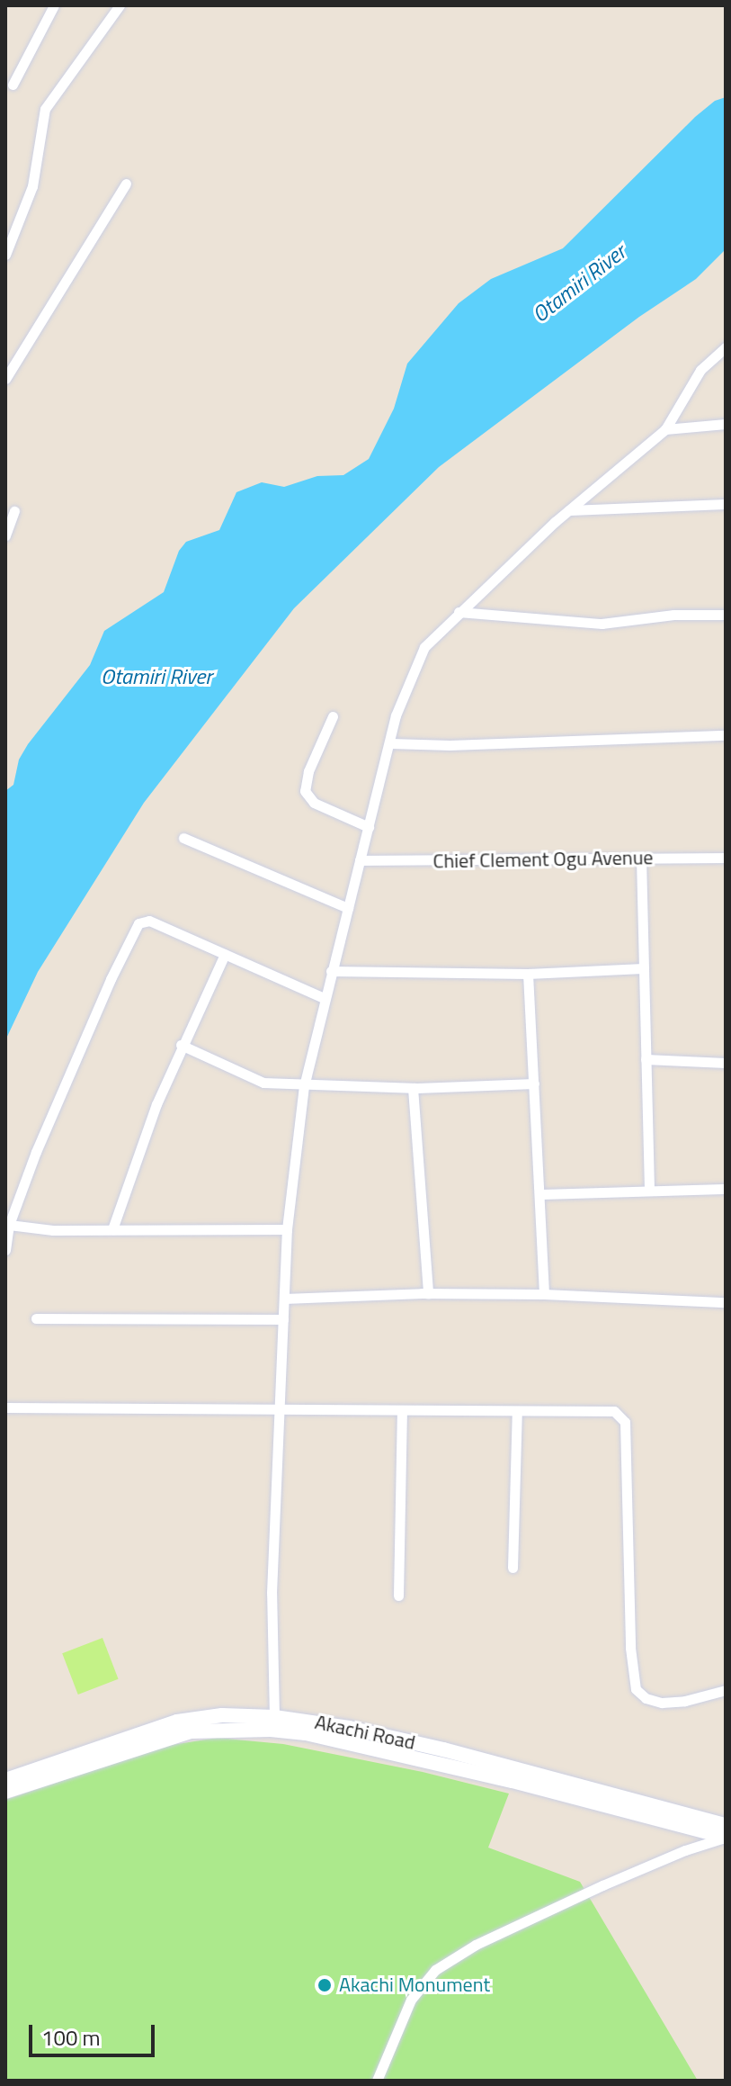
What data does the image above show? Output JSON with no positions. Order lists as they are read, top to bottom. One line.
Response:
{"streets":{"main road":["Akachi Road"],"street":["Chief Clement Ogu Avenue"]},"water":["Otamiri River"],"places":["Akachi Monument"],"scale_bar":"100 m"}
